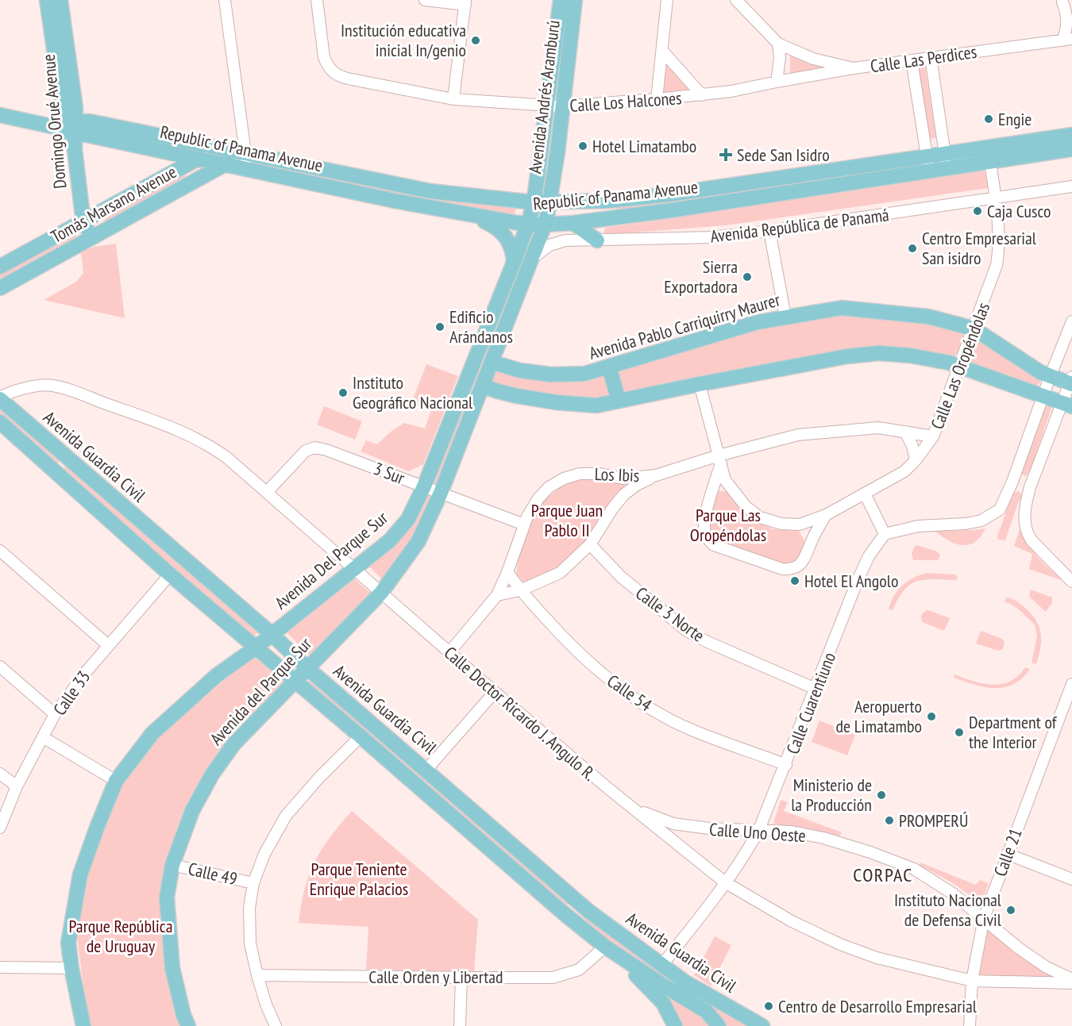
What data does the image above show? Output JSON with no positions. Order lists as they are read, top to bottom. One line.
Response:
{"streets":{"main road":["Avenida Andrés Aramburú","Domingo Orué Avenue","Republic of Panama Avenue","Tomás Marsano Avenue","Avenida Pablo Carriquirry Maurer","Avenida Guardia Civil","Avenida Del Parque Sur","Avenida del Parque Sur"],"street":["Calle Las Perdices","Calle Los Halcones","Avenida República de Panamá","Calle Las Oropéndolas","3 Sur","Los Ibis","Calle 3 Norte","Calle 33","Calle 54","Calle Cuarentiuno","Calle Doctor Ricardo J. Angulo R.","Calle Uno Oeste","Calle 21","Calle 49","Calle Orden y Libertad"]},"crossings":[["Calle Las Perdices","Calle Los Halcones"],["Avenida Andrés Aramburú","Calle Los Halcones"],["Avenida Andrés Aramburú","Republic of Panama Avenue"],["Avenida Andrés Aramburú","Avenida República de Panamá"],["Avenida Andrés Aramburú","Avenida Pablo Carriquirry Maurer"],["Avenida Andrés Aramburú","3 Sur"],["Avenida Andrés Aramburú","Avenida Del Parque Sur"],["Avenida Andrés Aramburú","Avenida del Parque Sur"],["Domingo Orué Avenue","Republic of Panama Avenue"],["Domingo Orué Avenue","Tomás Marsano Avenue"],["Republic of Panama Avenue","Tomás Marsano Avenue"],["Republic of Panama Avenue","Calle Las Oropéndolas"],["Avenida República de Panamá","Calle Las Oropéndolas"],["Avenida Pablo Carriquirry Maurer","Calle Las Oropéndolas"],["Calle Las Oropéndolas","Los Ibis"],["Avenida Guardia Civil","Avenida Del Parque Sur"],["Avenida Guardia Civil","Avenida del Parque Sur"],["Avenida Guardia Civil","Calle 33"],["Avenida Guardia Civil","Calle Cuarentiuno"],["Avenida Guardia Civil","Calle Doctor Ricardo J. Angulo R."],["Avenida Guardia Civil","Calle Orden y Libertad"],["3 Sur","Los Ibis"],["3 Sur","Avenida Del Parque Sur"],["3 Sur","Avenida del Parque Sur"],["3 Sur","Calle Doctor Ricardo J. Angulo R."],["Los Ibis","Calle 54"],["Los Ibis","Calle Doctor Ricardo J. Angulo R."],["Avenida Del Parque Sur","Avenida del Parque Sur"],["Avenida Del Parque Sur","Calle Doctor Ricardo J. Angulo R."],["Calle 3 Norte","Calle Cuarentiuno"],["Avenida del Parque Sur","Calle Doctor Ricardo J. Angulo R."],["Avenida del Parque Sur","Calle 49"],["Calle 54","Calle Cuarentiuno"],["Calle Cuarentiuno","Calle Doctor Ricardo J. Angulo R."],["Calle Cuarentiuno","Calle Uno Oeste"],["Calle Doctor Ricardo J. Angulo R.","Calle Uno Oeste"],["Calle Doctor Ricardo J. Angulo R.","Calle 21"],["Calle Uno Oeste","Calle 21"]],"districts":["CORPAC"],"parks":["Parque Juan Pablo II","Parque Las Oropéndolas","Parque Teniente Enrique Palacios","Parque República de Uruguay"],"places":{"other":["Institución educativa inicial In/genio","Engie","Hotel Limatambo","Caja Cusco","Centro Empresarial San isidro","Sierra Exportadora","Edificio Arándanos","Instituto Geográfico Nacional","Hotel El Angolo","Aeropuerto de Limatambo","Department of the Interior","Ministerio de la Producción","PROMPERÚ","Instituto Nacional de Defensa Civil","Centro de Desarrollo Empresarial"],"health":["Sede San Isidro"]}}
